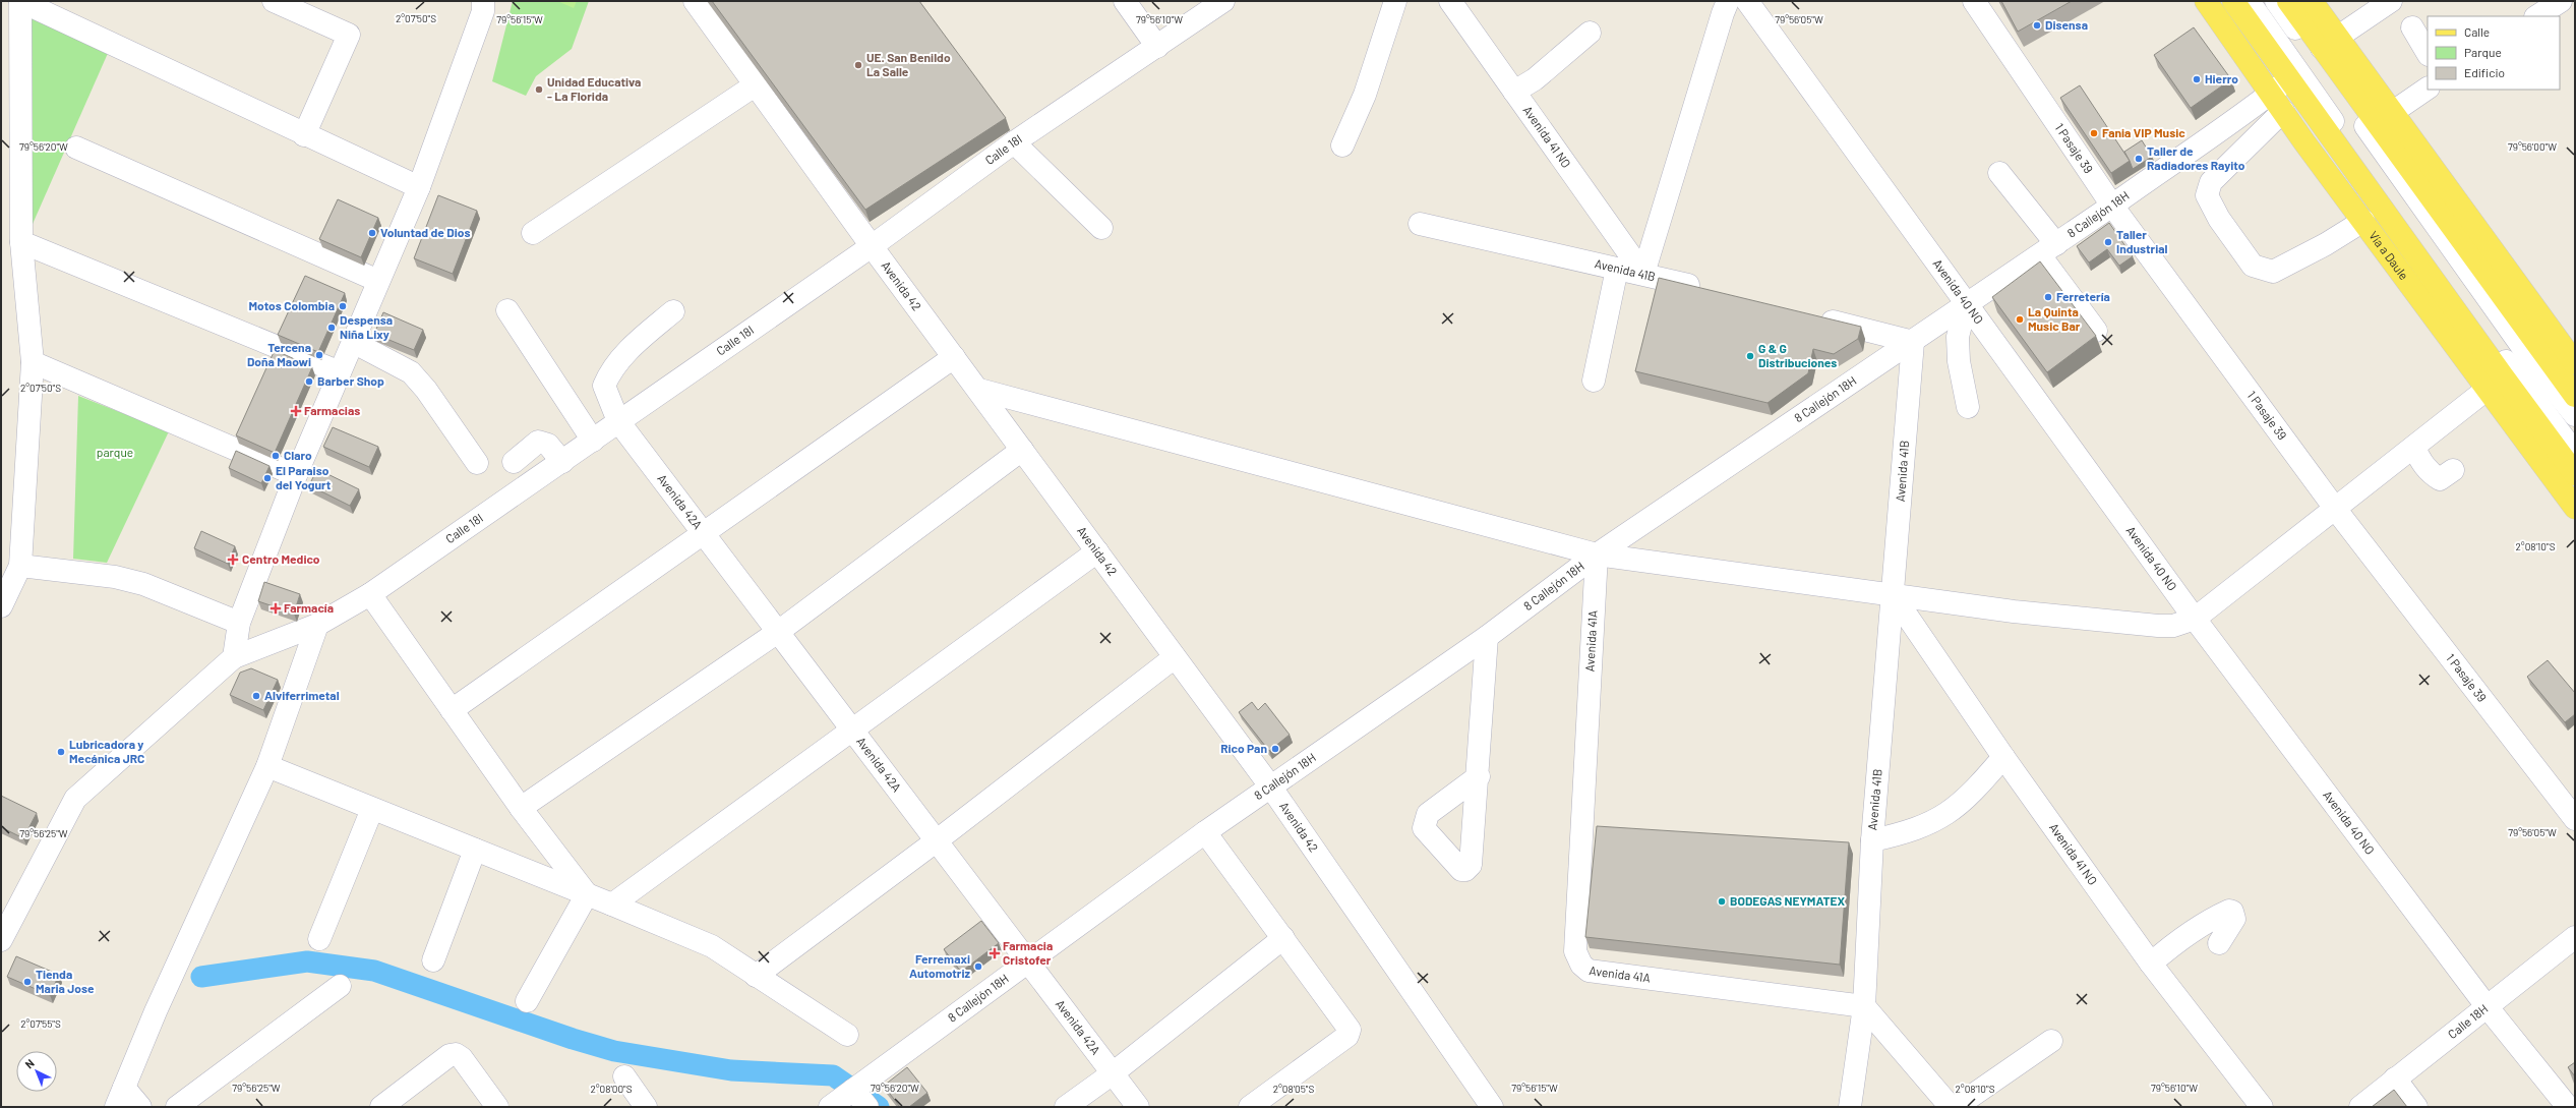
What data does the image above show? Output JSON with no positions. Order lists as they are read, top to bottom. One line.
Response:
{"streets":{"main road":["Vía a Daule"],"street":["Avenida 41 NO","1 Pasaje 39","Calle 18I","8 Callejón 18H","Avenida 41B","Avenida 42","Avenida 40 NO","Avenida 42A","Avenida 41A","Calle 18H"]},"crossings":[["Avenida 41 NO","Avenida 41B"],["1 Pasaje 39","8 Callejón 18H"],["Calle 18I","Avenida 42"],["Calle 18I","Avenida 42A"],["8 Callejón 18H","Vía a Daule"],["8 Callejón 18H","Avenida 41B"],["8 Callejón 18H","Avenida 42"],["8 Callejón 18H","Avenida 40 NO"],["8 Callejón 18H","Avenida 42A"],["8 Callejón 18H","Avenida 41A"],["Avenida 41B","Avenida 41A"],["Avenida 40 NO","Calle 18H"]],"parks":["parque"],"places":{"other":["Disensa","UE. San Benildo La Salle","Hierro","Unidad Educativa - La Florida","Fania VIP Music","Taller de Radiadores Rayito","Voluntad de Dios","Taller Industrial","Ferretería","Motos Colombia","La Quinta Music Bar","Despensa Niña Lixy","Tercena Doña Maowi","G & G Distribuciones","Barber Shop","Claro","El Paraiso del Yogurt","Alviferrimetal","Rico Pan","Lubricadora y Mecánica JRC","BODEGAS NEYMATEX","Ferremaxi Automotriz","Tienda Maria Jose"],"health":["Farmacias","Centro Medico","Farmacía","Farmacia Cristofer"]},"legend":["Calle","Parque","Edificio"],"north":"top left","coordinates":["2°07'50\"S","79°56'15\"W","79°56'10\"W","79°56'05\"W","79°56'00\"W","79°56'20\"W","2°08'10\"S","79°56'25\"W","2°07'55\"S","2°08'00\"S","2°08'05\"S"]}
